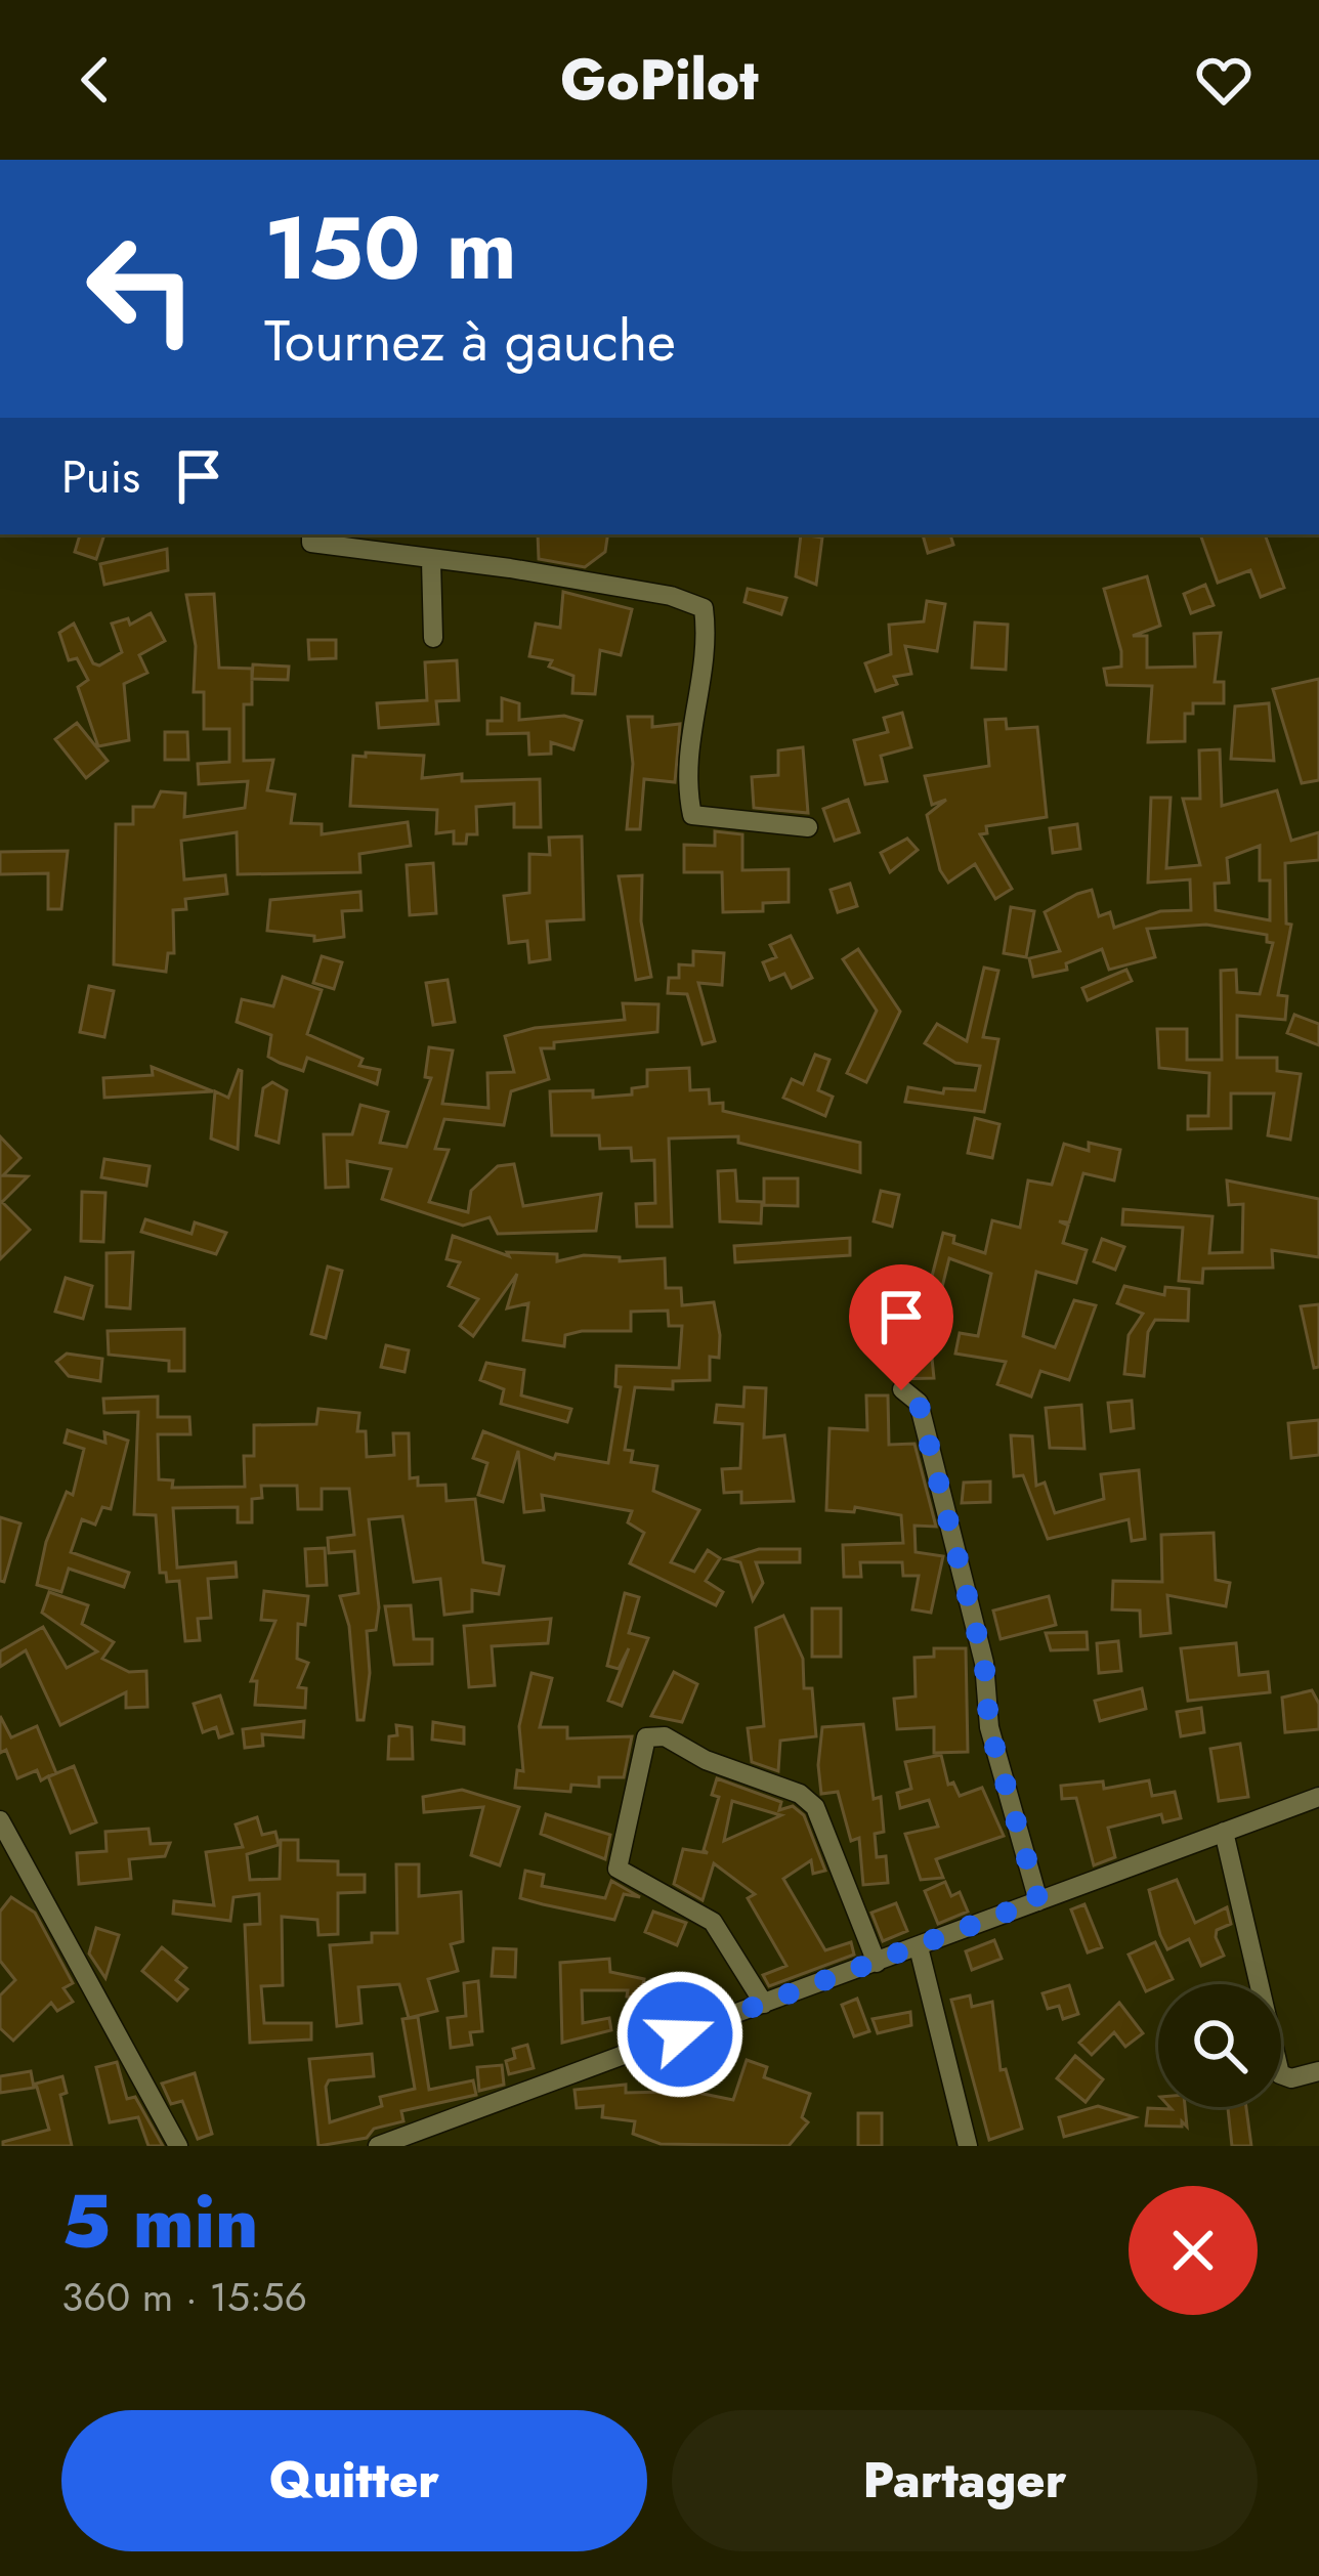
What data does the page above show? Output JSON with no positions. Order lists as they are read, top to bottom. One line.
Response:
{"page":{"header":"GoPilot","turn":["150 m","Tournez à gauche"],"then":"Puis","heading":["5 min","360 m · 15:56"],"buttons":["Quitter","Partager"]}}
